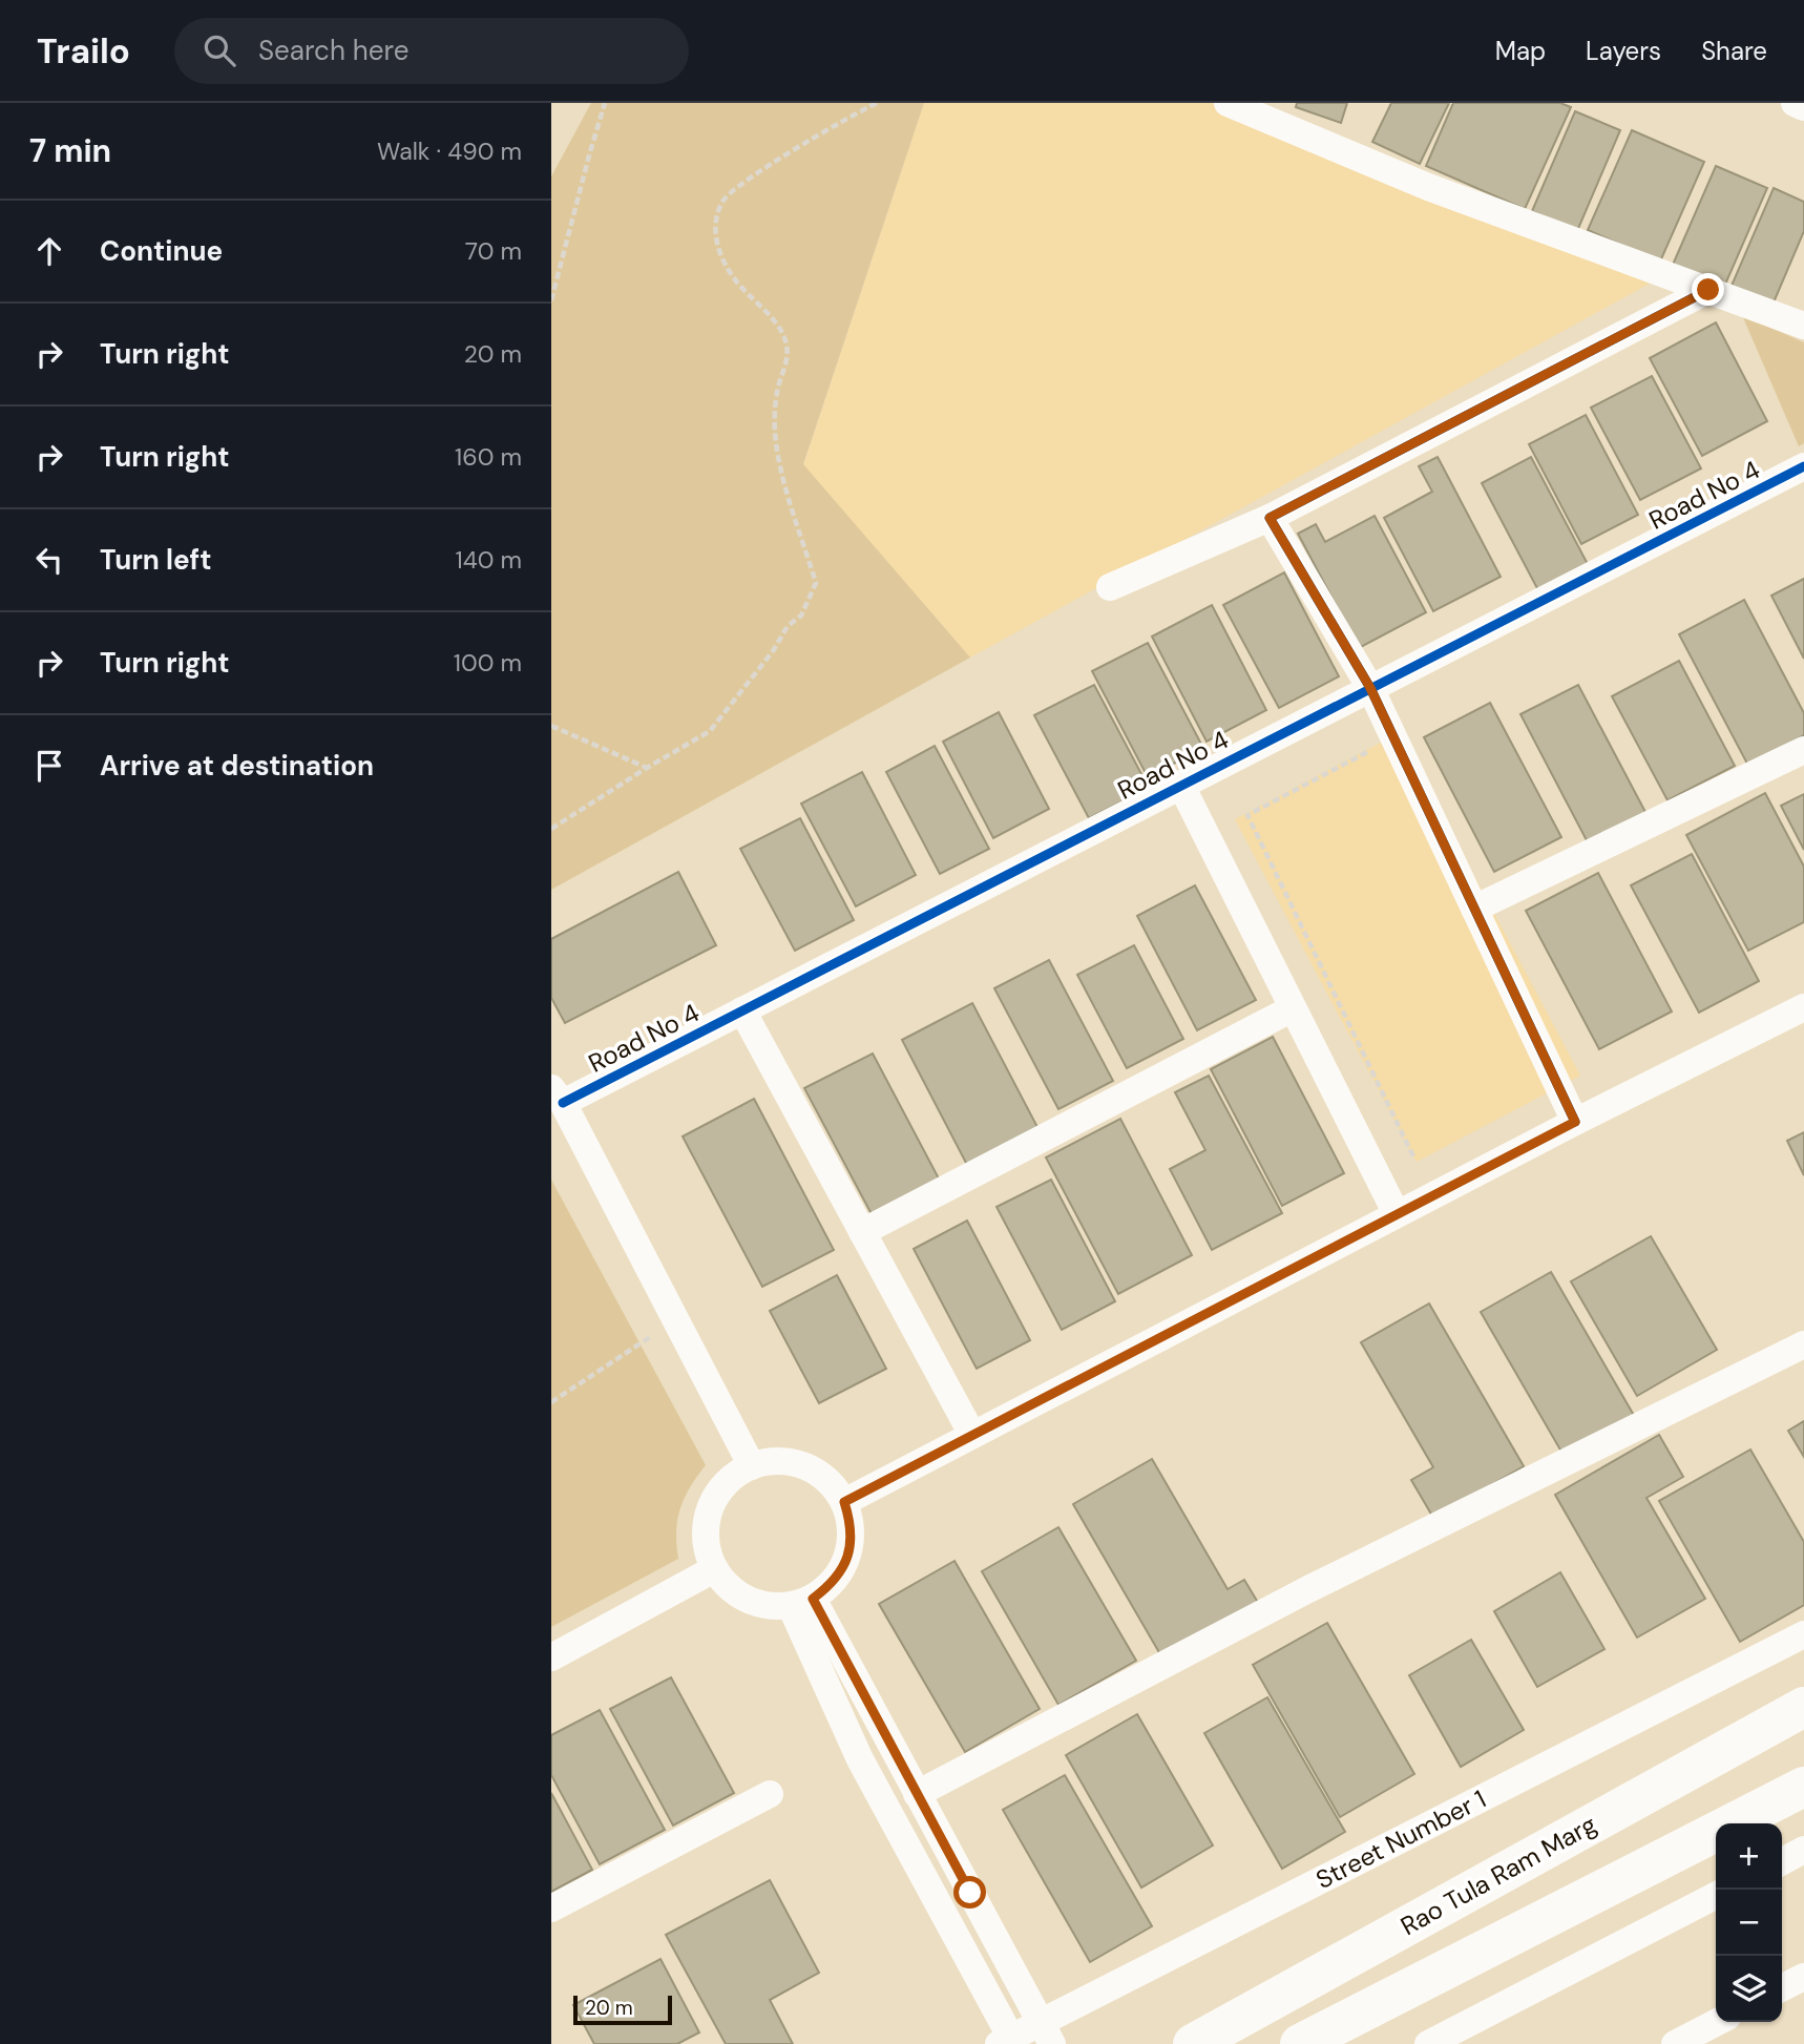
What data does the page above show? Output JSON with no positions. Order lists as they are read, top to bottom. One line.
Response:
{"streets":{"main road":["Rao Tula Ram Marg"],"street":["Road No 4","Street Number 1"]},"scale_bar":"20 m","page":{"header":"Trailo","search":"Search here","nav":["Map","Layers","Share"],"heading":["7 min","Walk · 490 m"],"list":[["Continue","70 m"],["Turn right","20 m"],["Turn right","160 m"],["Turn left","140 m"],["Turn right","100 m"],"Arrive at destination"],"map_buttons":["+","−"],"scale":"20 m"}}
